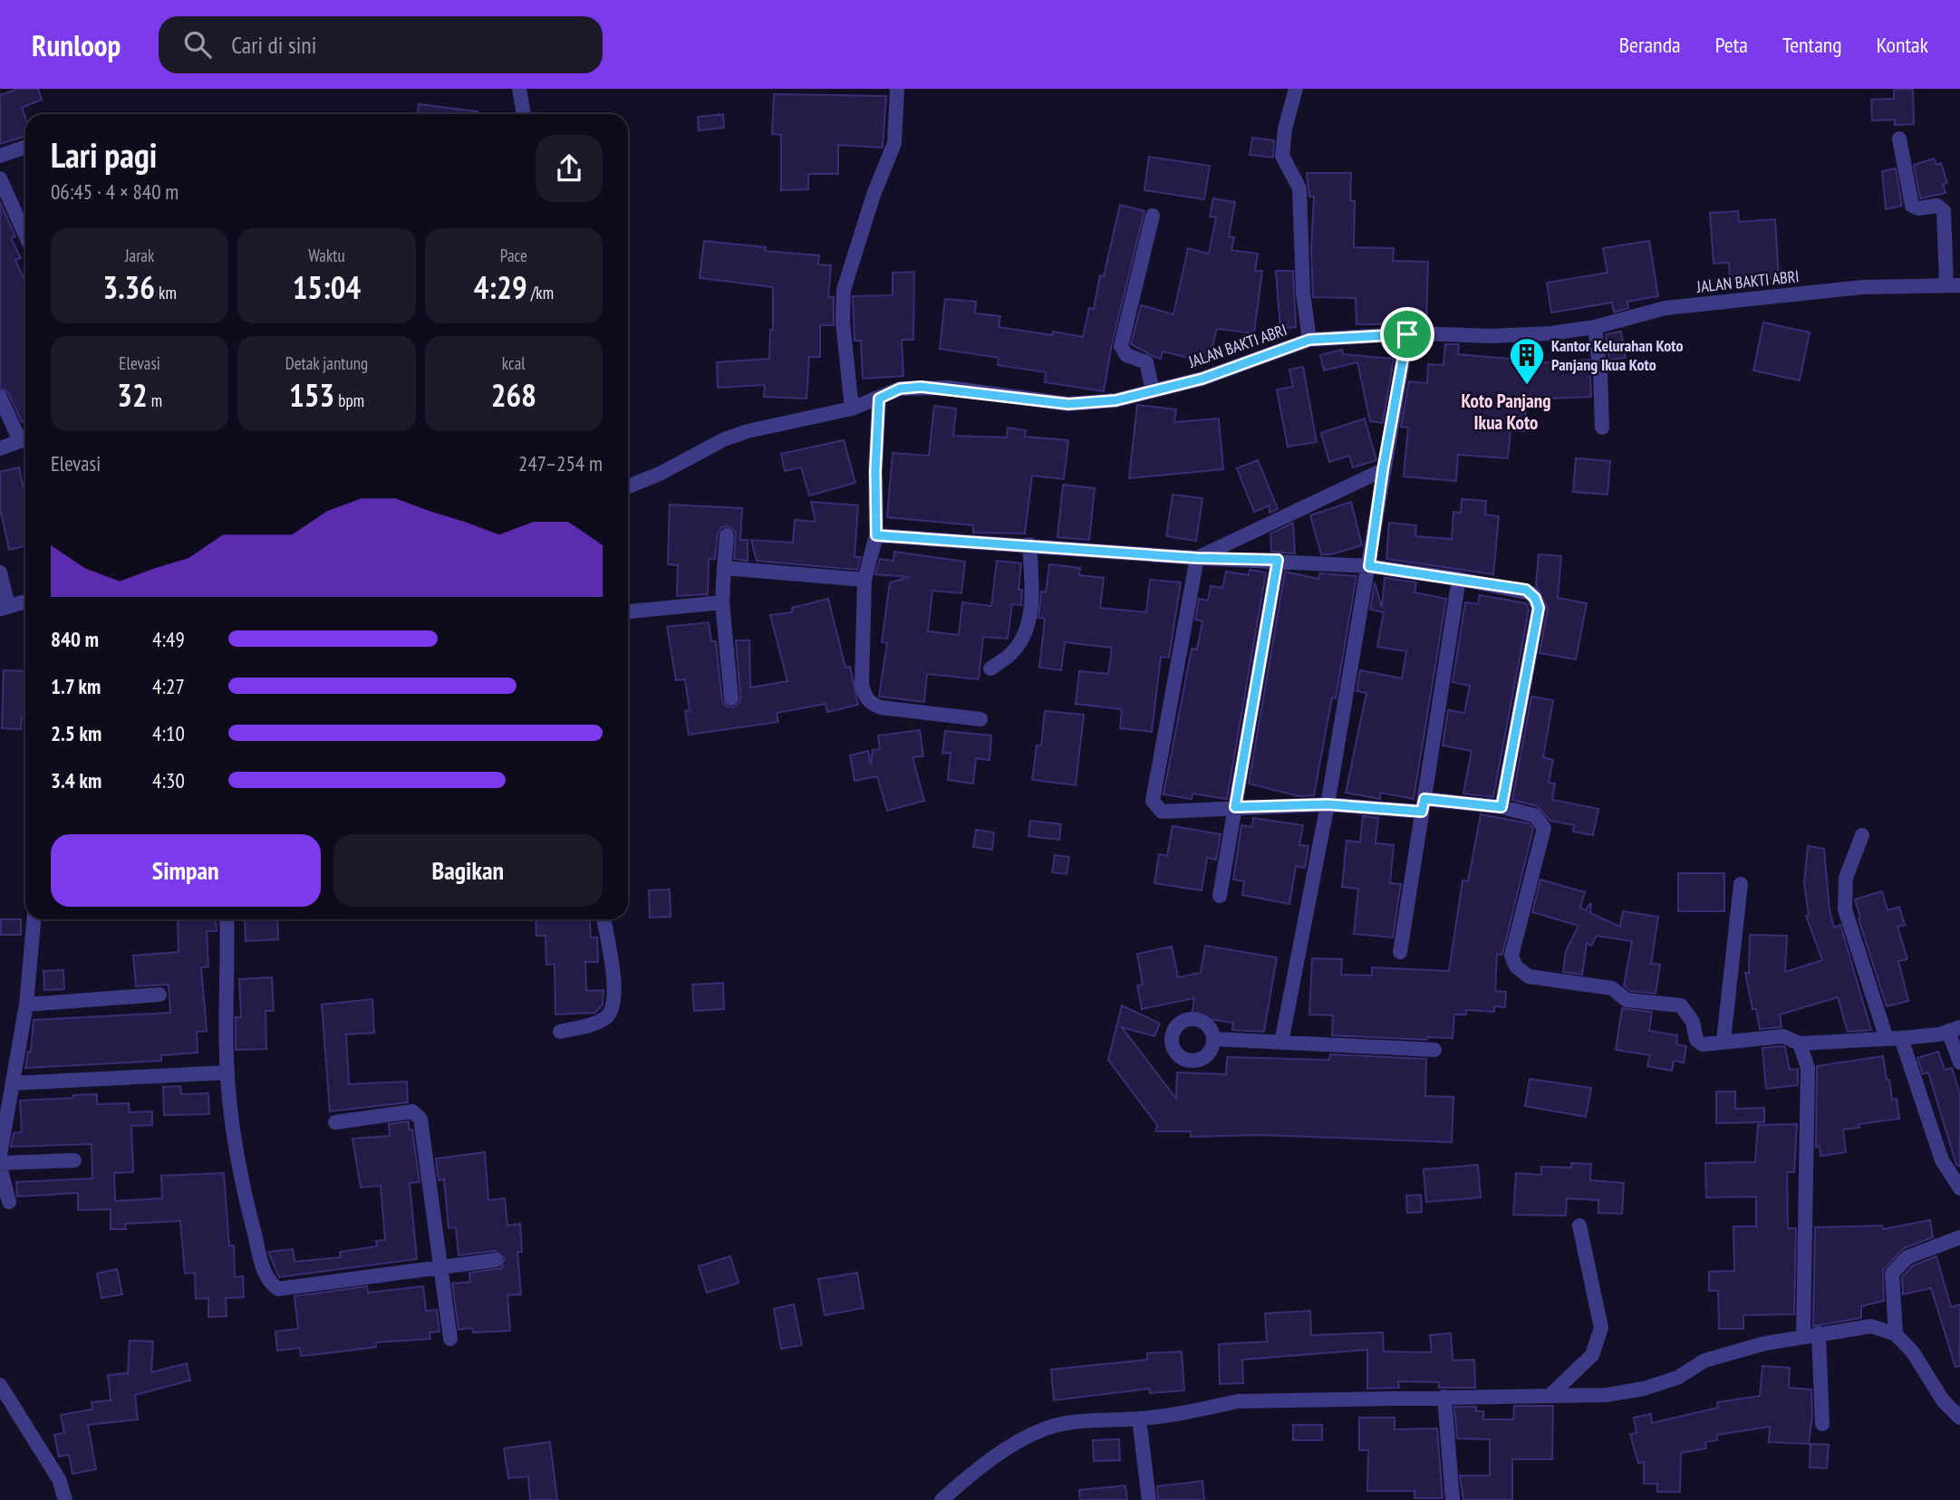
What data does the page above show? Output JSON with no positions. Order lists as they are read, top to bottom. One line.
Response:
{"streets":{"street":["JALAN BAKTI ABRI"]},"districts":["Koto Panjang Ikua Koto"],"places":{"building":["Kantor Kelurahan Koto Panjang Ikua Koto"]},"page":{"header":"Runloop","search":"Cari di sini","nav":["Beranda","Peta","Tentang","Kontak"],"heading":["Lari pagi","06:45 · 4 × 840 m"],"stats":[["Jarak","3.36 km"],["Waktu","15:04"],["Pace","4:29 /km"],["Elevasi","32 m"],["Detak jantung","153 bpm"],["kcal","268"]],"chart":["Elevasi","247–254 m"],"list":[{"name":"840 m","note":"4:49"},{"name":"1.7 km","note":"4:27"},{"name":"2.5 km","note":"4:10"},{"name":"3.4 km","note":"4:30"}],"buttons":["Simpan","Bagikan"]}}
